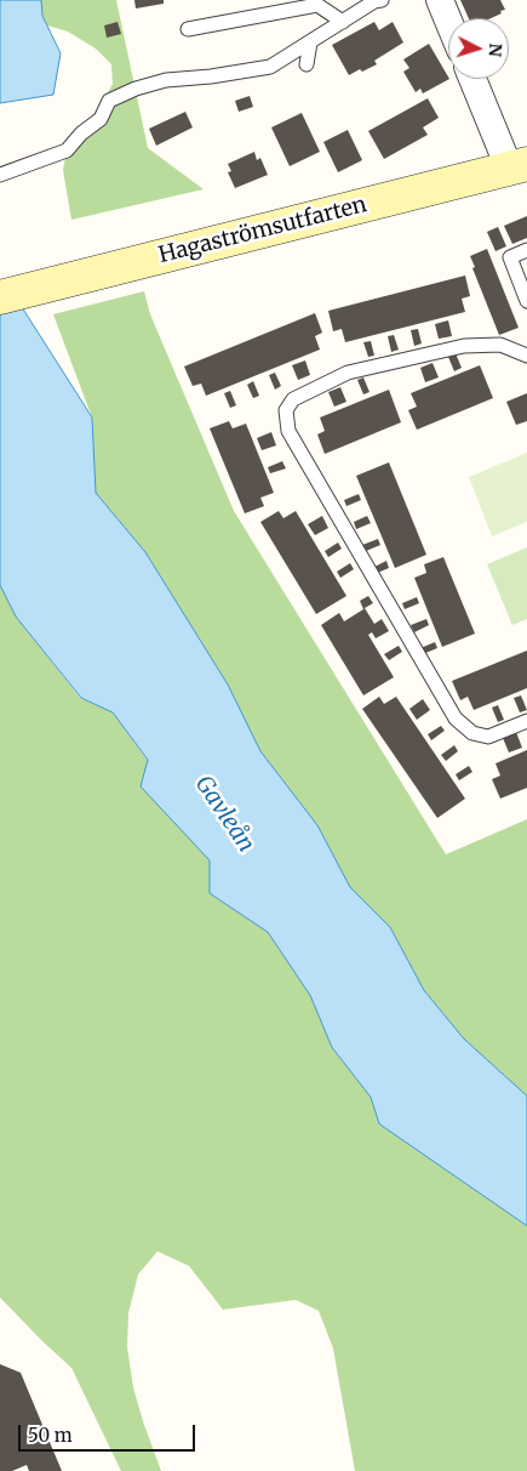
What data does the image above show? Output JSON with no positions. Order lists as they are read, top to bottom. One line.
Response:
{"streets":{"street":["Hagaströmsutfarten"]},"water":["Gavleån"],"scale_bar":"50 m","north":"right"}
